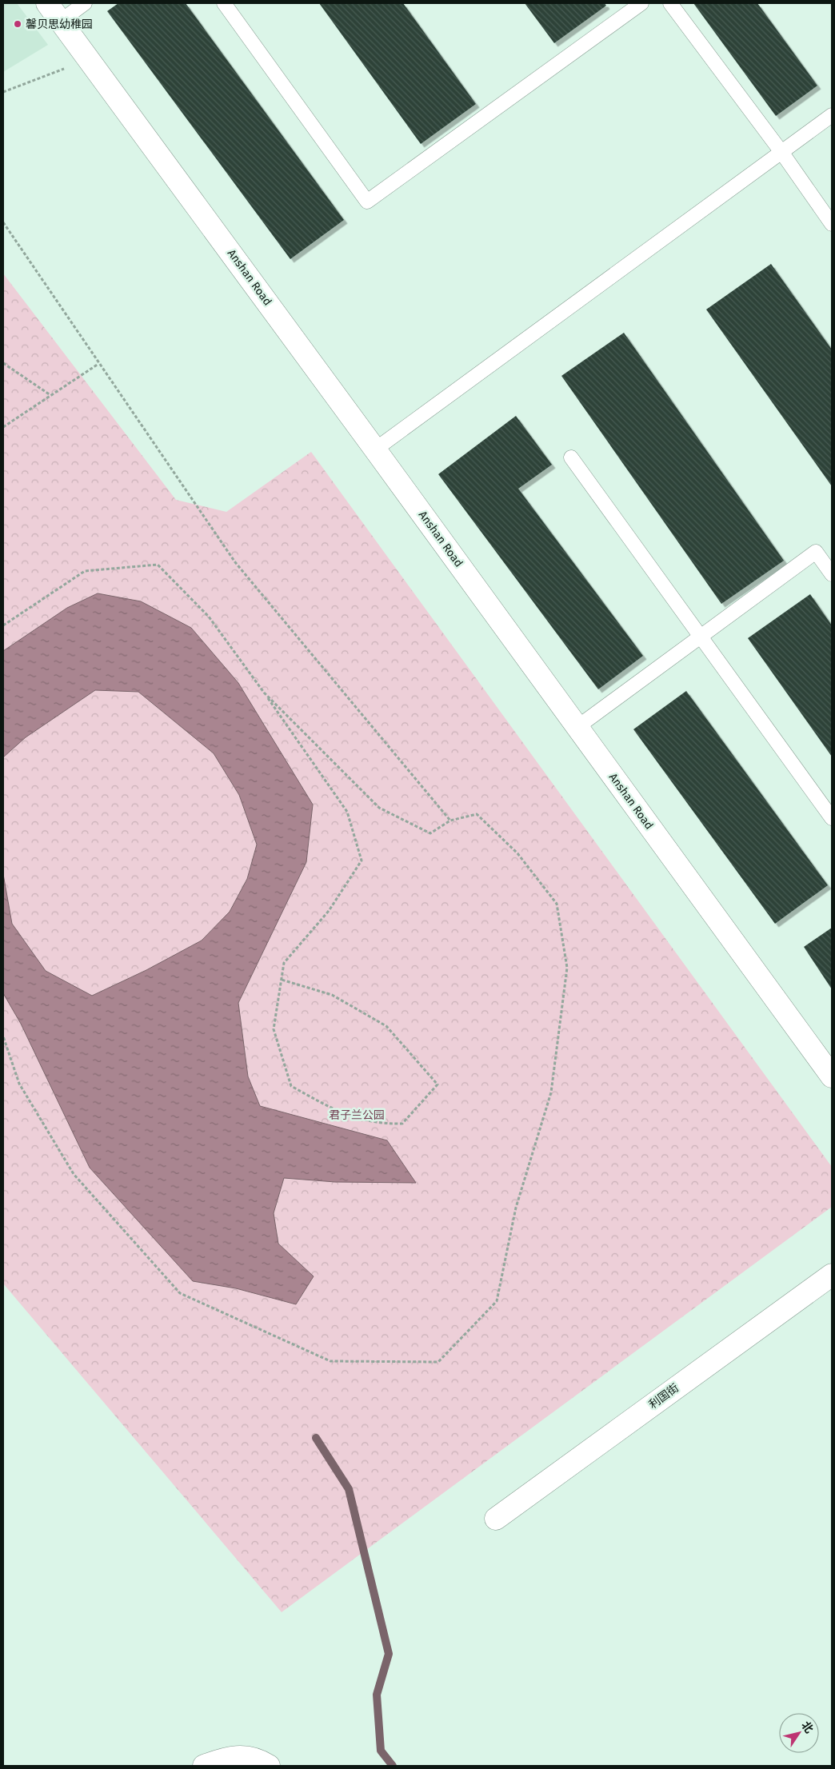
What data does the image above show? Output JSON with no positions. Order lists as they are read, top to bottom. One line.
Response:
{"streets":{"street":["Anshan Road","利国街"]},"parks":["君子兰公园"],"places":["馨贝思幼稚园"],"north":"top right"}
